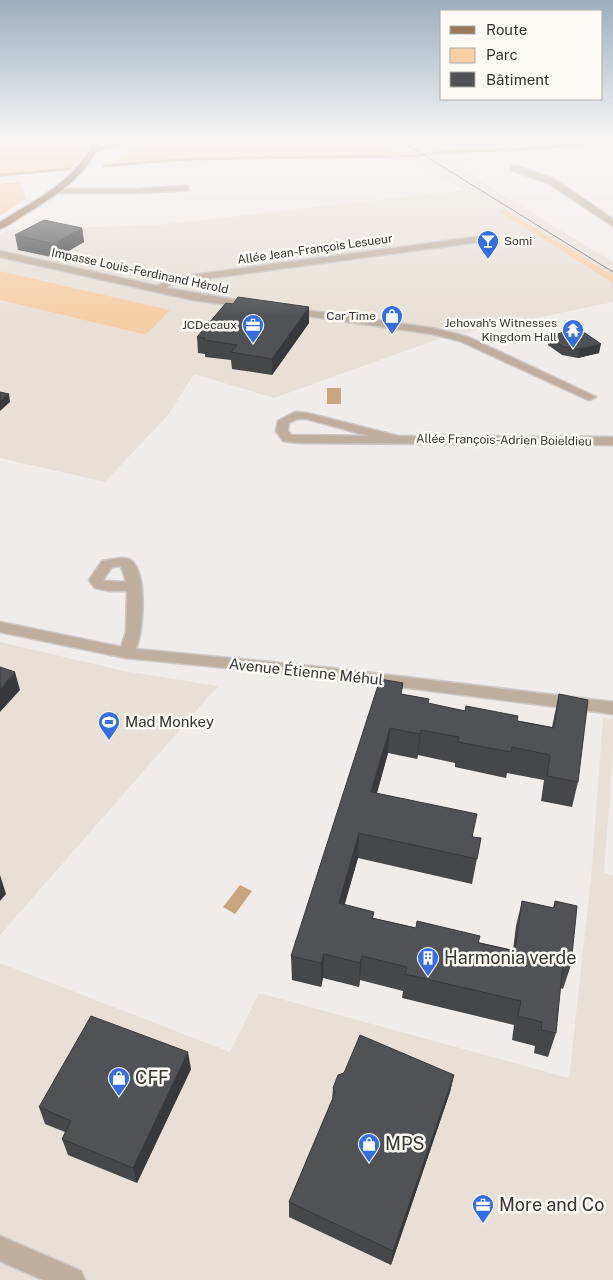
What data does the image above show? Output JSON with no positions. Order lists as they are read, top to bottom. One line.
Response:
{"streets":{"street":["Allée Jean-François Lesueur","Impasse Louis-Ferdinand Hérold","Allée François-Adrien Boieldieu","Avenue Étienne Méhul"]},"crossings":[["Allée Jean-François Lesueur","Impasse Louis-Ferdinand Hérold"]],"places":{"bar":["Somi"],"shop":["Car Time","CFF","MPS"],"office":["JCDecaux","More and Co"],"temple":["Jehovah's Witnesses Kingdom Hall"],"sports":["Mad Monkey"],"building":["Harmonia verde"]},"legend":["Route","Parc","Bâtiment"]}
